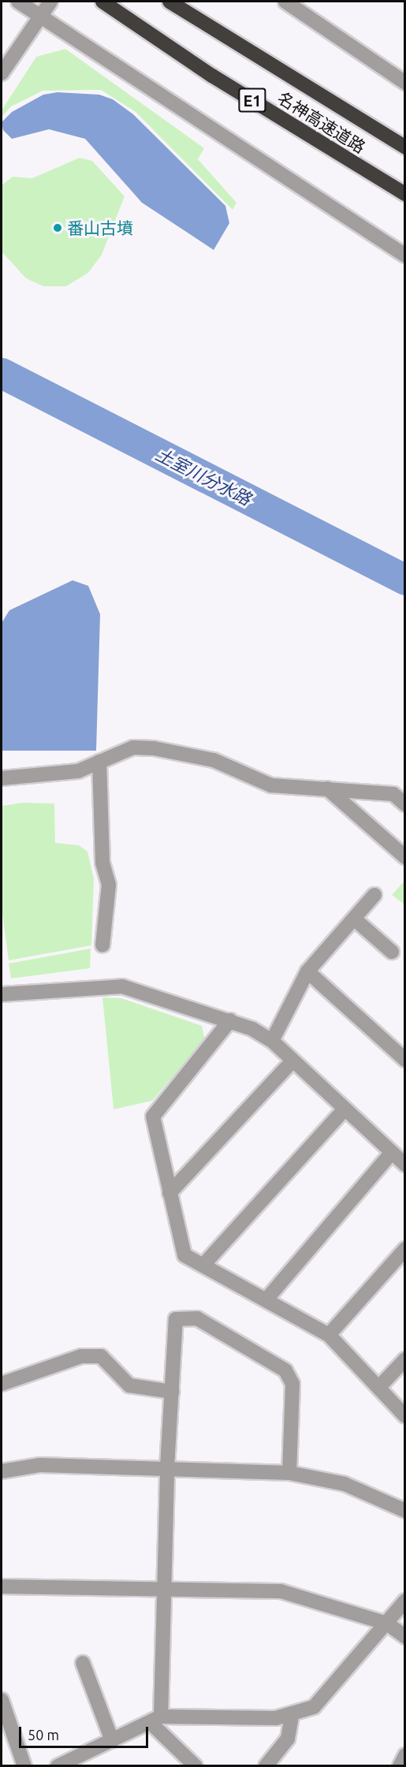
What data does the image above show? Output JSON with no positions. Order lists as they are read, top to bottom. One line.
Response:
{"streets":{"highway":["E1","名神高速道路"]},"water":["土室川分水路"],"places":["番山古墳"],"scale_bar":"50 m"}
